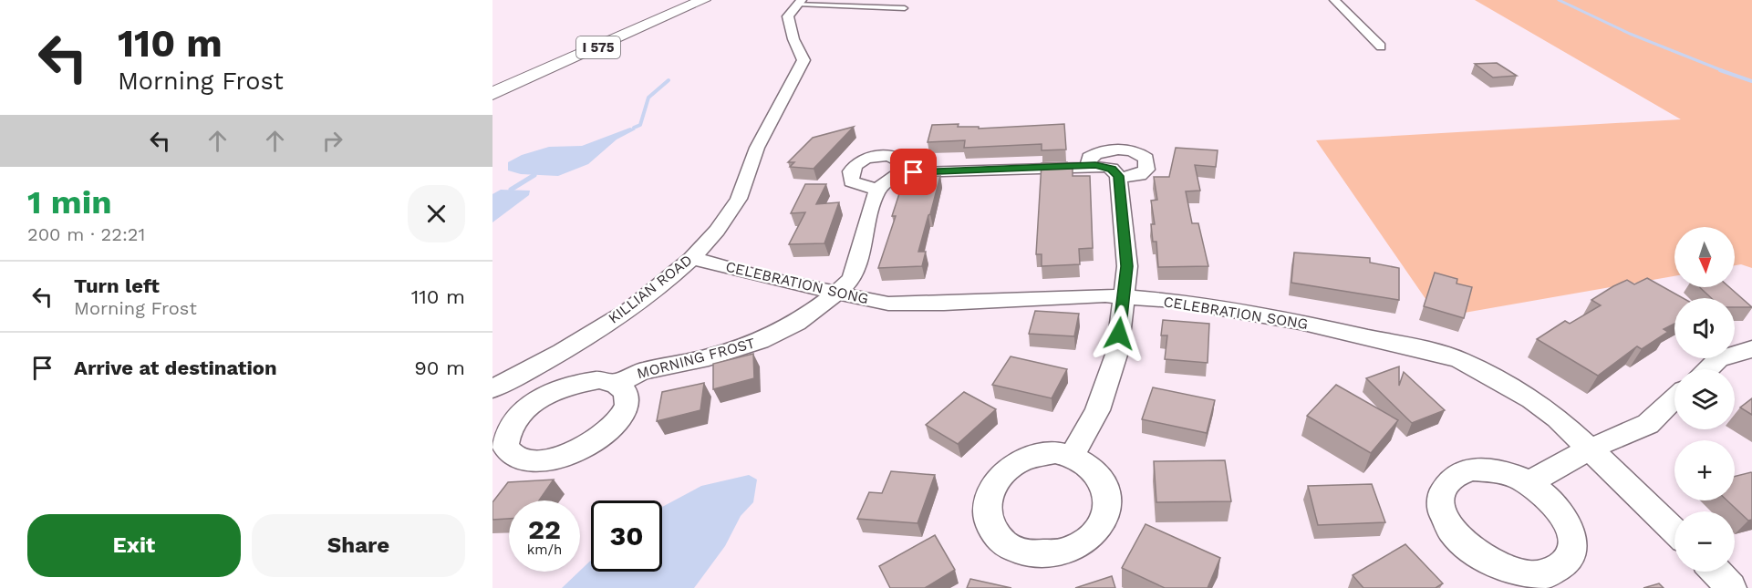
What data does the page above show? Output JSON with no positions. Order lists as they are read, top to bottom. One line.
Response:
{"streets":{"highway":["I 575"],"street":["CELEBRATION SONG","KILLIAN ROAD","MORNING FROST"]},"crossings":[["CELEBRATION SONG","KILLIAN ROAD"],["CELEBRATION SONG","MORNING FROST"]],"north":"bottom","page":{"turn":["110 m","Morning Frost"],"heading":["1 min","200 m · 22:21"],"map_buttons":["+","−"],"list":[{"name":"Turn left","note":"Morning Frost","value":"110 m"},{"name":"Arrive at destination","value":"90 m"}],"speed":"22 km/h","limit":"30","buttons":["Exit","Share"]}}
